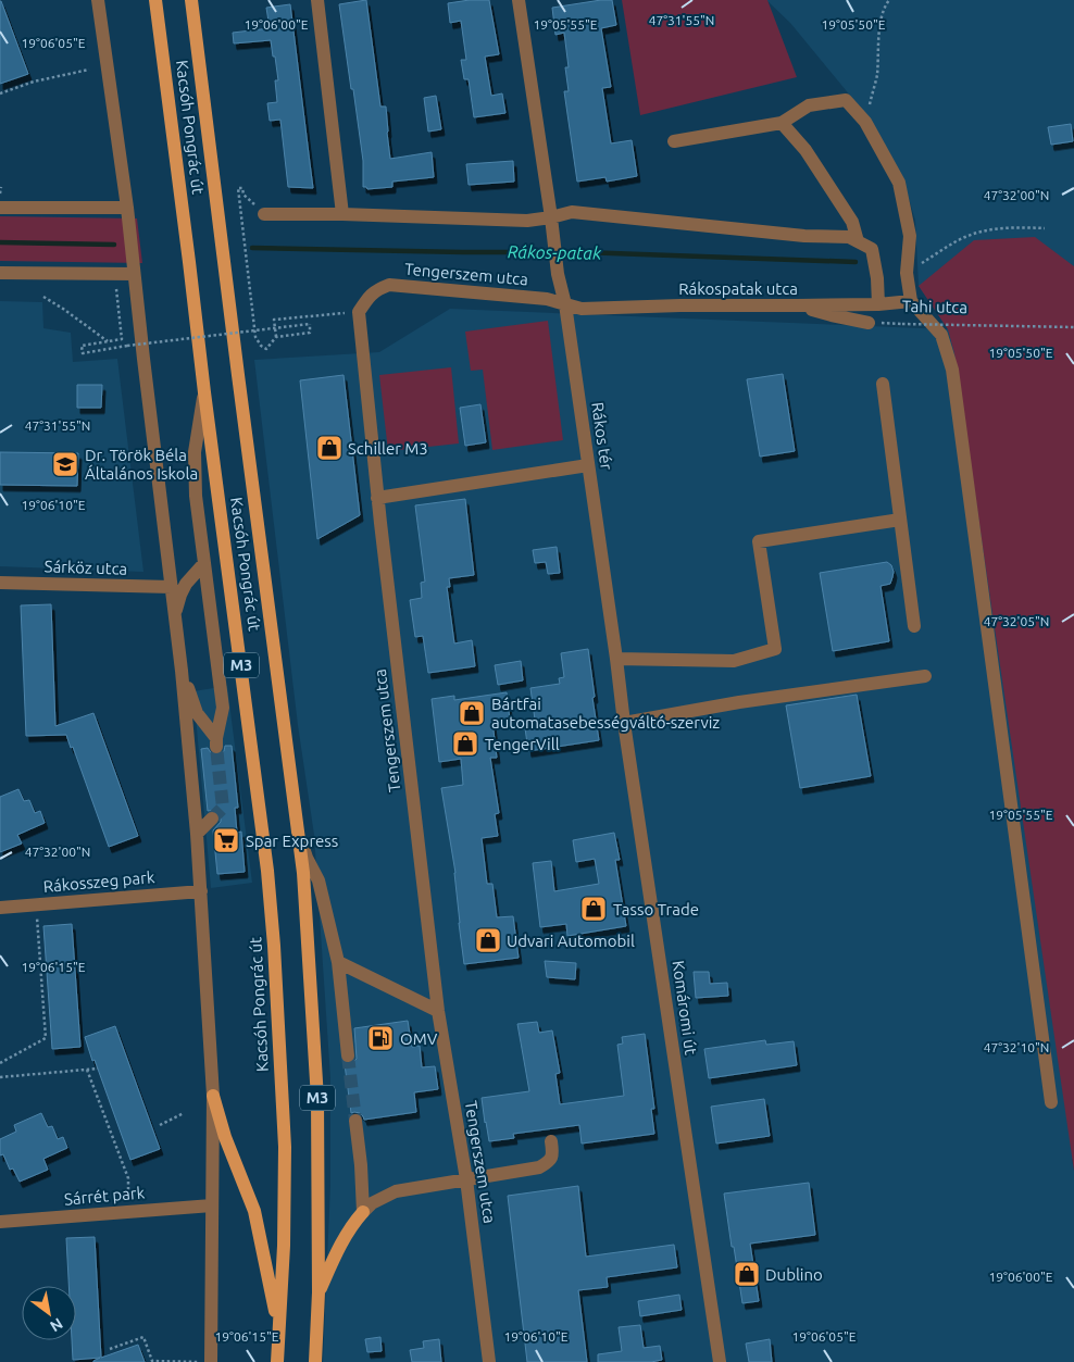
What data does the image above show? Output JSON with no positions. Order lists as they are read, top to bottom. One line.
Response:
{"streets":{"main road":["Kacsóh Pongrác út","M3"],"street":["Tengerszem utca","Rákospatak utca","Rákos tér","Sárköz utca","Rákosszeg park","Komáromi út","Sárrét park"],"path":["Tahi utca"]},"crossings":[["Tengerszem utca","Rákospatak utca"],["Tengerszem utca","Rákos tér"],["Rákospatak utca","Rákos tér"],["Rákos tér","Komáromi út"]],"water":["Rákos-patak"],"places":{"shop":["Schiller M3","Bártfai automatasebességváltó-szerviz","TengerVill","Tasso Trade","Udvari Automobil","Dublino"],"school or university":["Dr. Török Béla Általános Iskola"],"supermarket":["Spar Express"],"fuel station":["OMV"]},"north":"bottom right","coordinates":["47°31'55\"N","19°05'55\"E","19°06'00\"E","19°05'50\"E","19°06'05\"E","47°32'00\"N","19°06'10\"E","47°32'05\"N","19°06'15\"E","47°32'10\"N"]}
